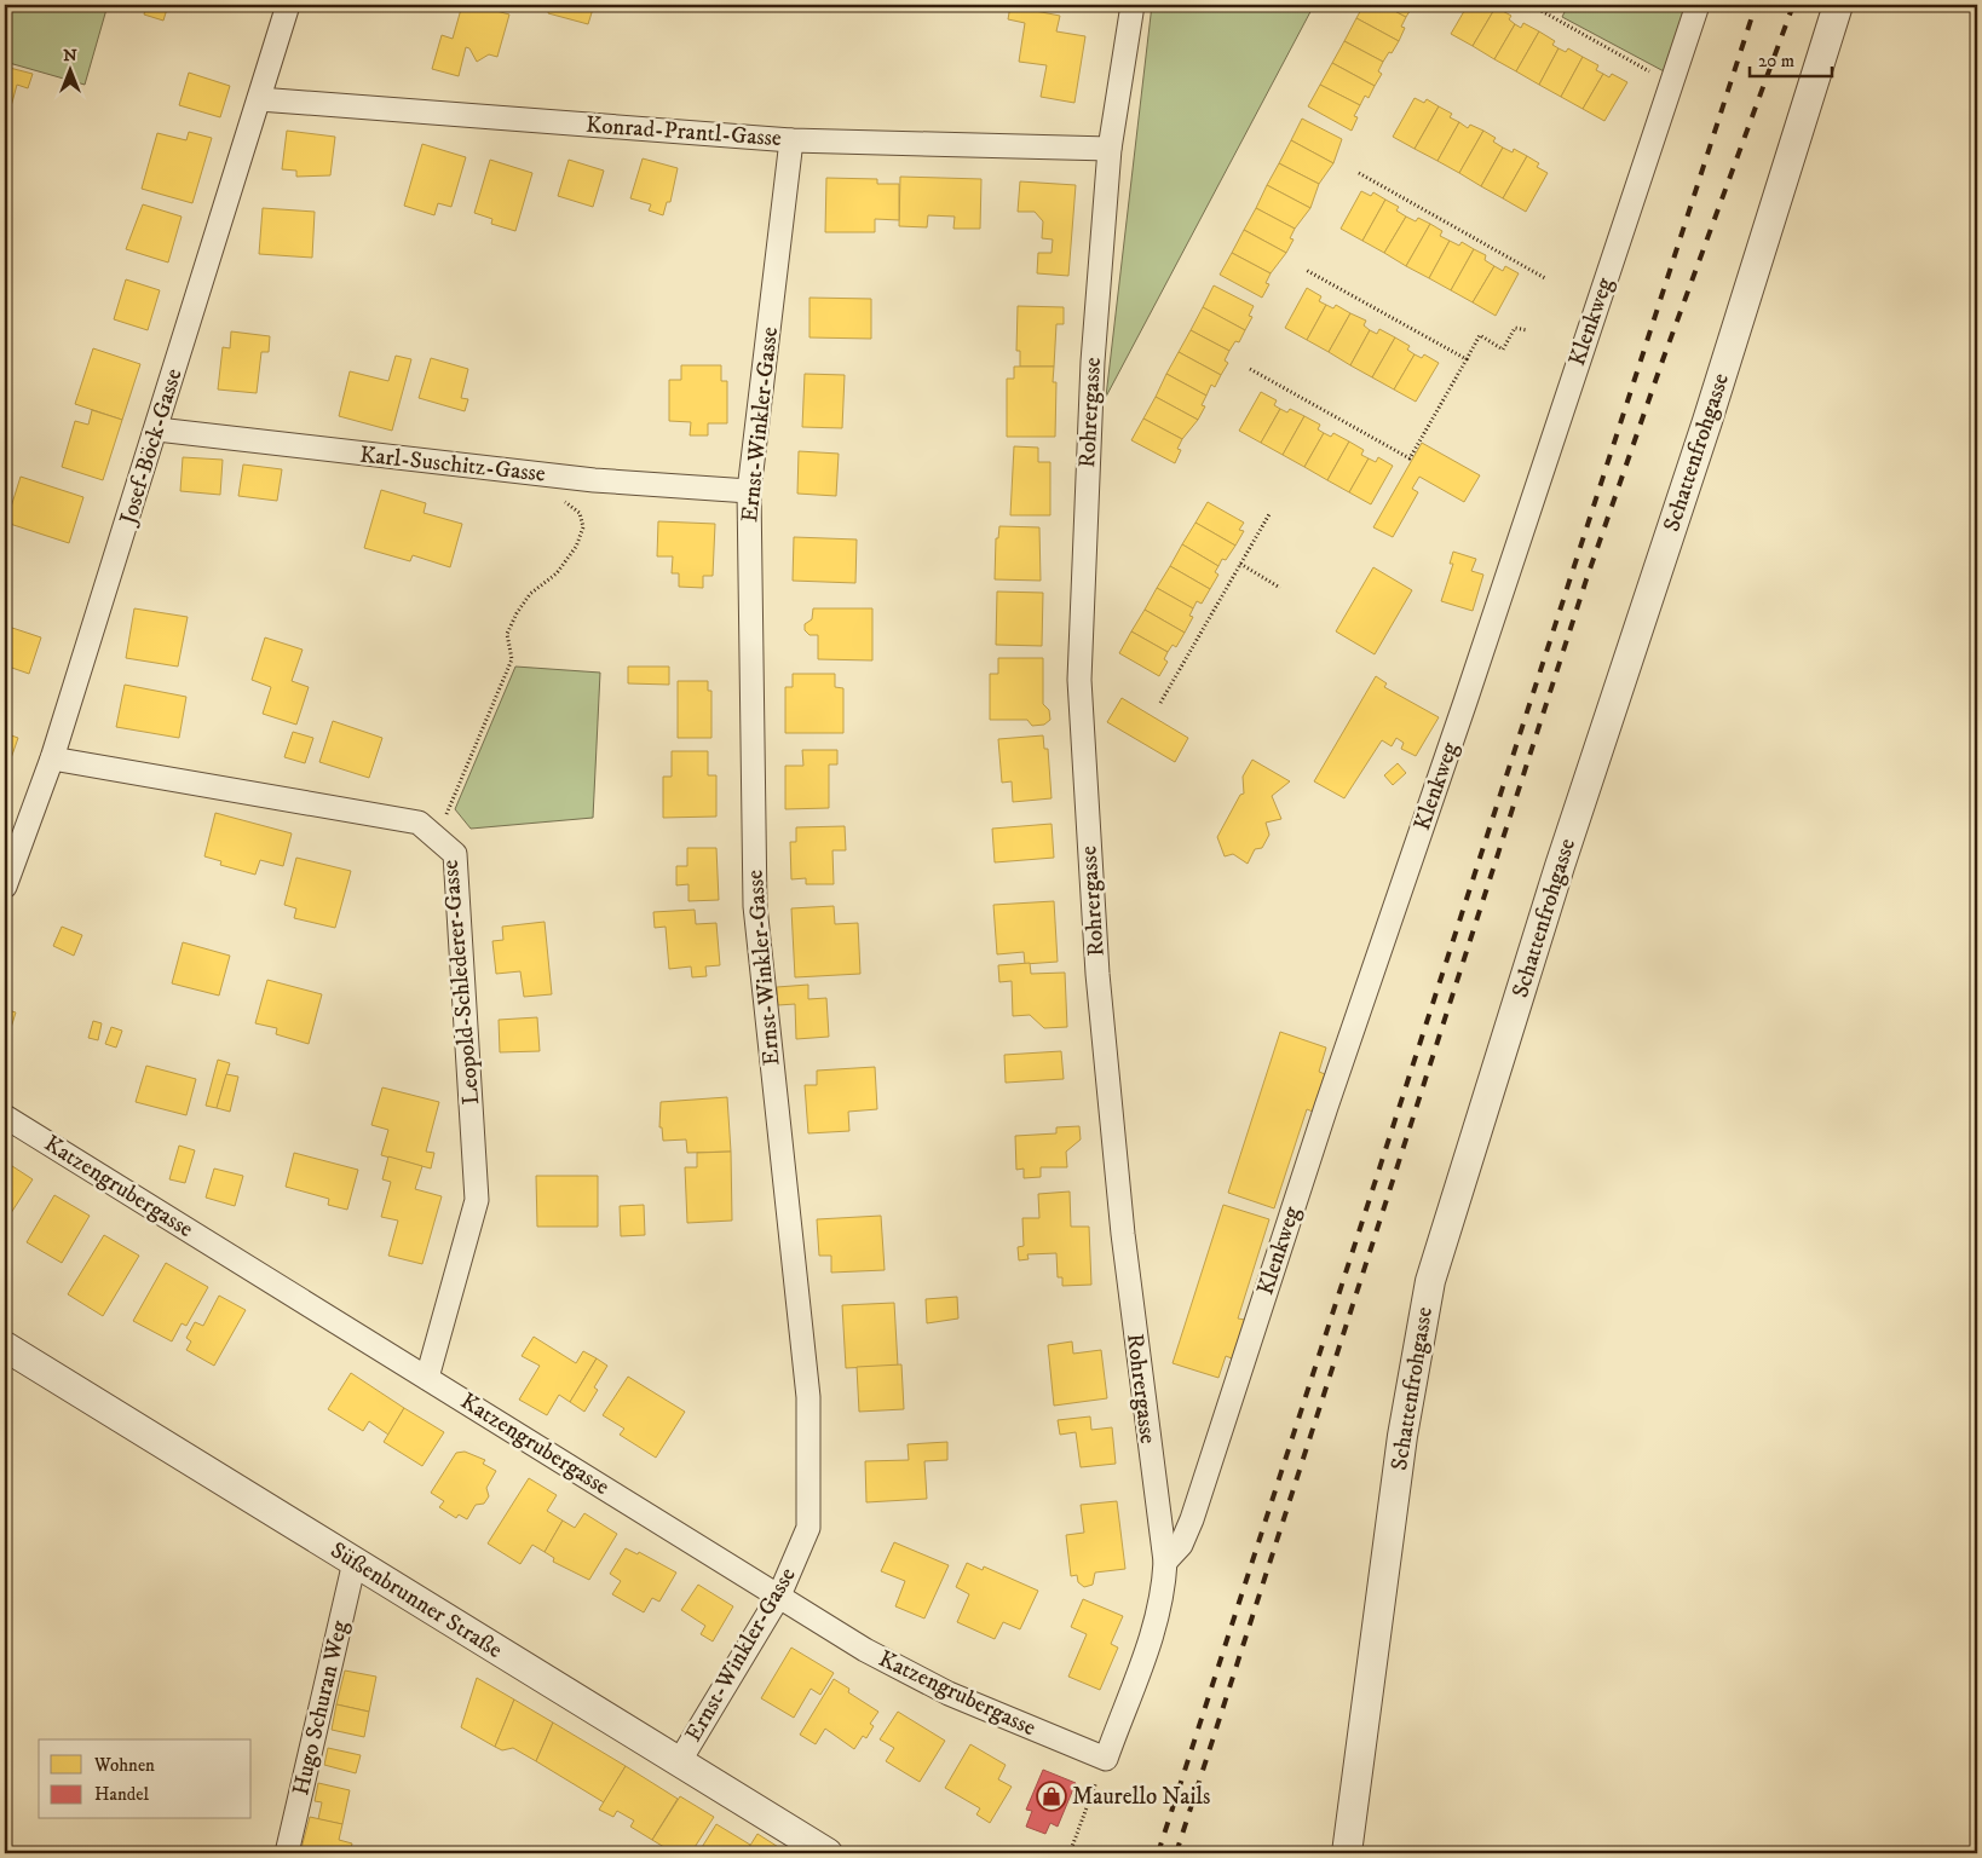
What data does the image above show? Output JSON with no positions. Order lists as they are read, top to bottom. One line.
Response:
{"streets":{"street":["Konrad-Prantl-Gasse","Klenkweg","Rohrergasse","Ernst-Winkler-Gasse","Josef-Böck-Gasse","Schattenfrohgasse","Karl-Suschitz-Gasse","Leopold-Schlederer-Gasse","Katzengrubergasse","Süßenbrunner Straße","Hugo Schuran Weg"]},"crossings":[["Konrad-Prantl-Gasse","Rohrergasse"],["Konrad-Prantl-Gasse","Ernst-Winkler-Gasse"],["Konrad-Prantl-Gasse","Josef-Böck-Gasse"],["Klenkweg","Rohrergasse"],["Rohrergasse","Katzengrubergasse"],["Ernst-Winkler-Gasse","Karl-Suschitz-Gasse"],["Ernst-Winkler-Gasse","Katzengrubergasse"],["Ernst-Winkler-Gasse","Süßenbrunner Straße"],["Josef-Böck-Gasse","Karl-Suschitz-Gasse"],["Josef-Böck-Gasse","Leopold-Schlederer-Gasse"],["Leopold-Schlederer-Gasse","Katzengrubergasse"],["Süßenbrunner Straße","Hugo Schuran Weg"]],"places":{"shop":["Maurello Nails"]},"legend":["Wohnen","Handel"],"scale_bar":"20 m","north":"top"}
